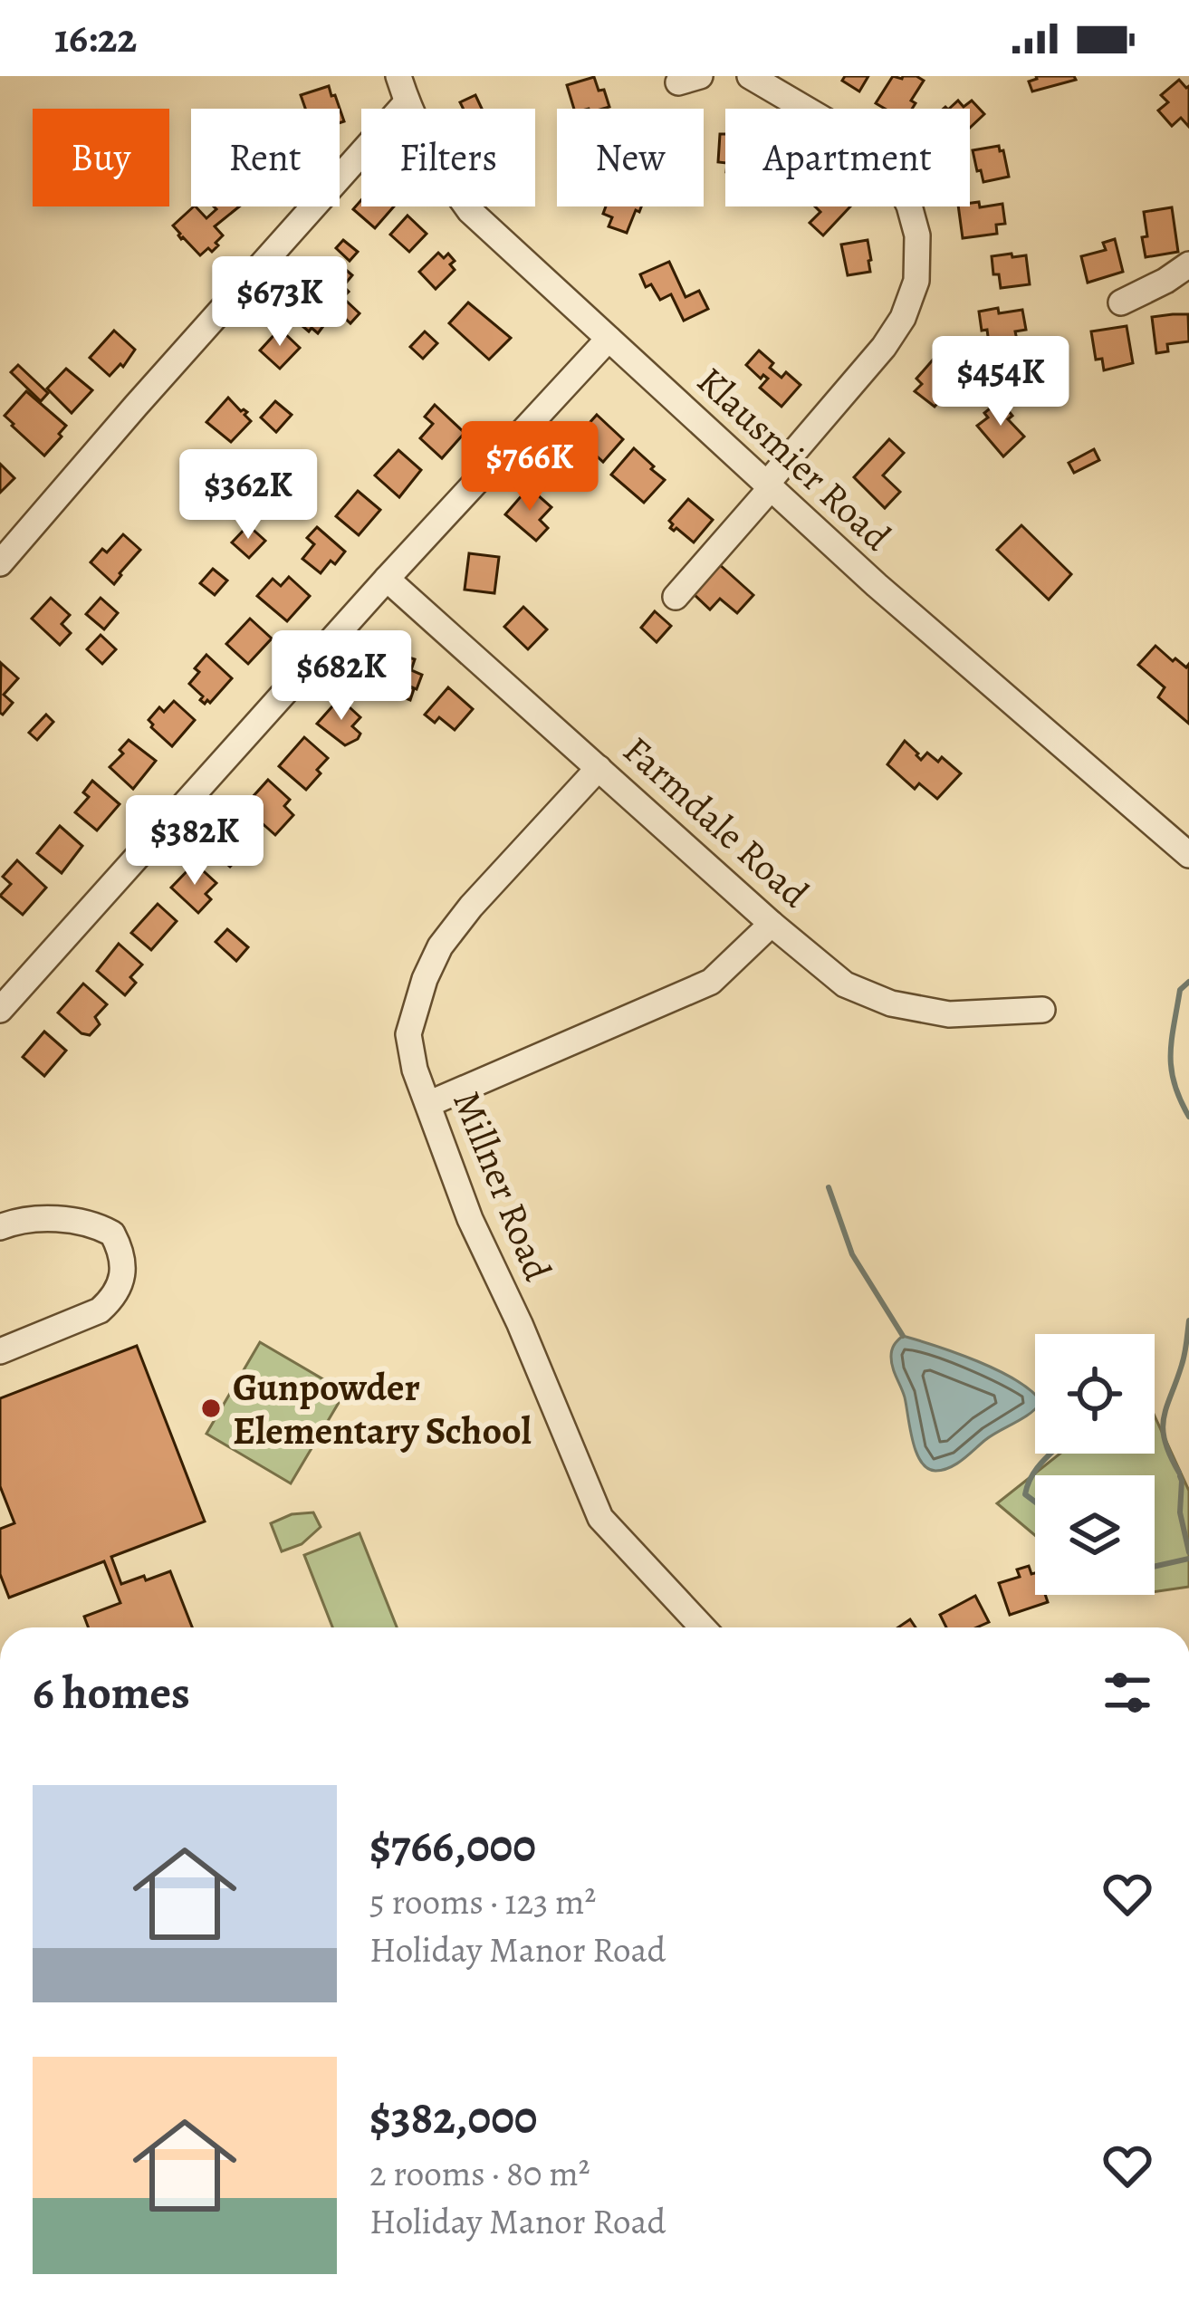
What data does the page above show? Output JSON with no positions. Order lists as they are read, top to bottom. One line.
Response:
{"streets":{"street":["Klausmier Road","Farmdale Road","Millner Road"]},"crossings":[["Farmdale Road","Millner Road"]],"places":["Gunpowder Elementary School"],"page":{"status":"16:22","chip":["Buy","Rent","Filters","New","Apartment"],"price":["$673K","$454K","$766K","$362K","$682K","$382K"],"heading":"6 homes","list":[{"name":"$766,000","note":"5 rooms · 123 m² · Holiday Manor Road"},{"name":"$382,000","note":"2 rooms · 80 m² · Holiday Manor Road"}]}}
